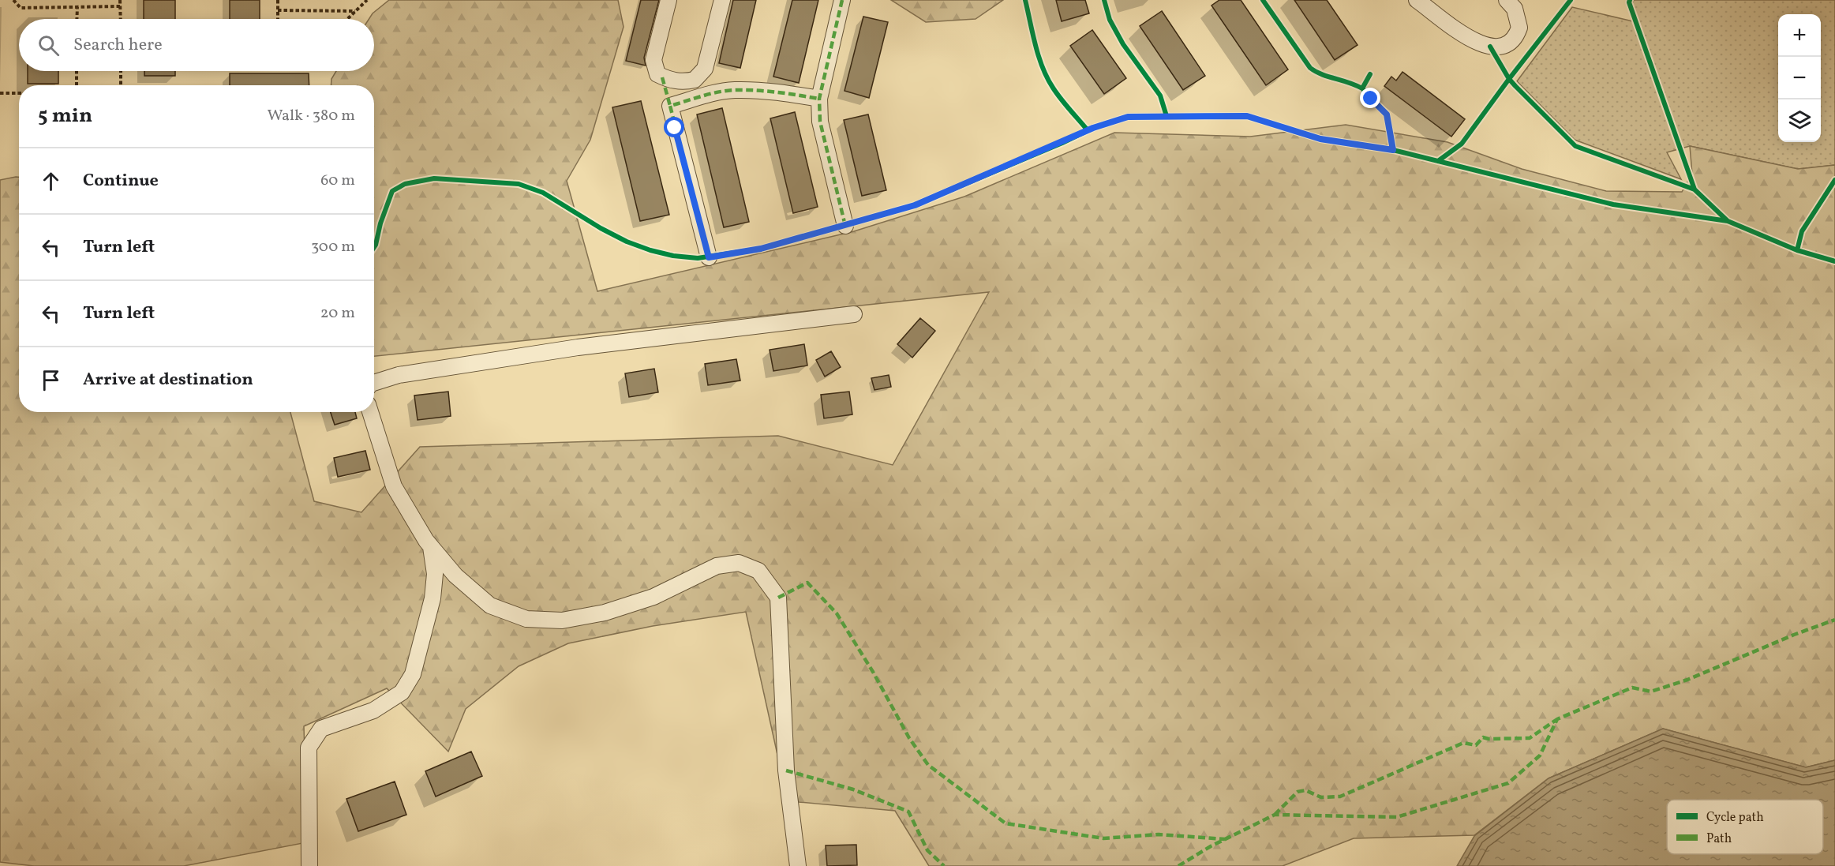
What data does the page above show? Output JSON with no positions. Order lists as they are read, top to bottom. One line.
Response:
{"legend":["Cycle path","Path"],"page":{"map_buttons":["+","−"],"search":"Search here","heading":["5 min","Walk · 380 m"],"list":[["Continue","60 m"],["Turn left","300 m"],["Turn left","20 m"],"Arrive at destination"]}}
